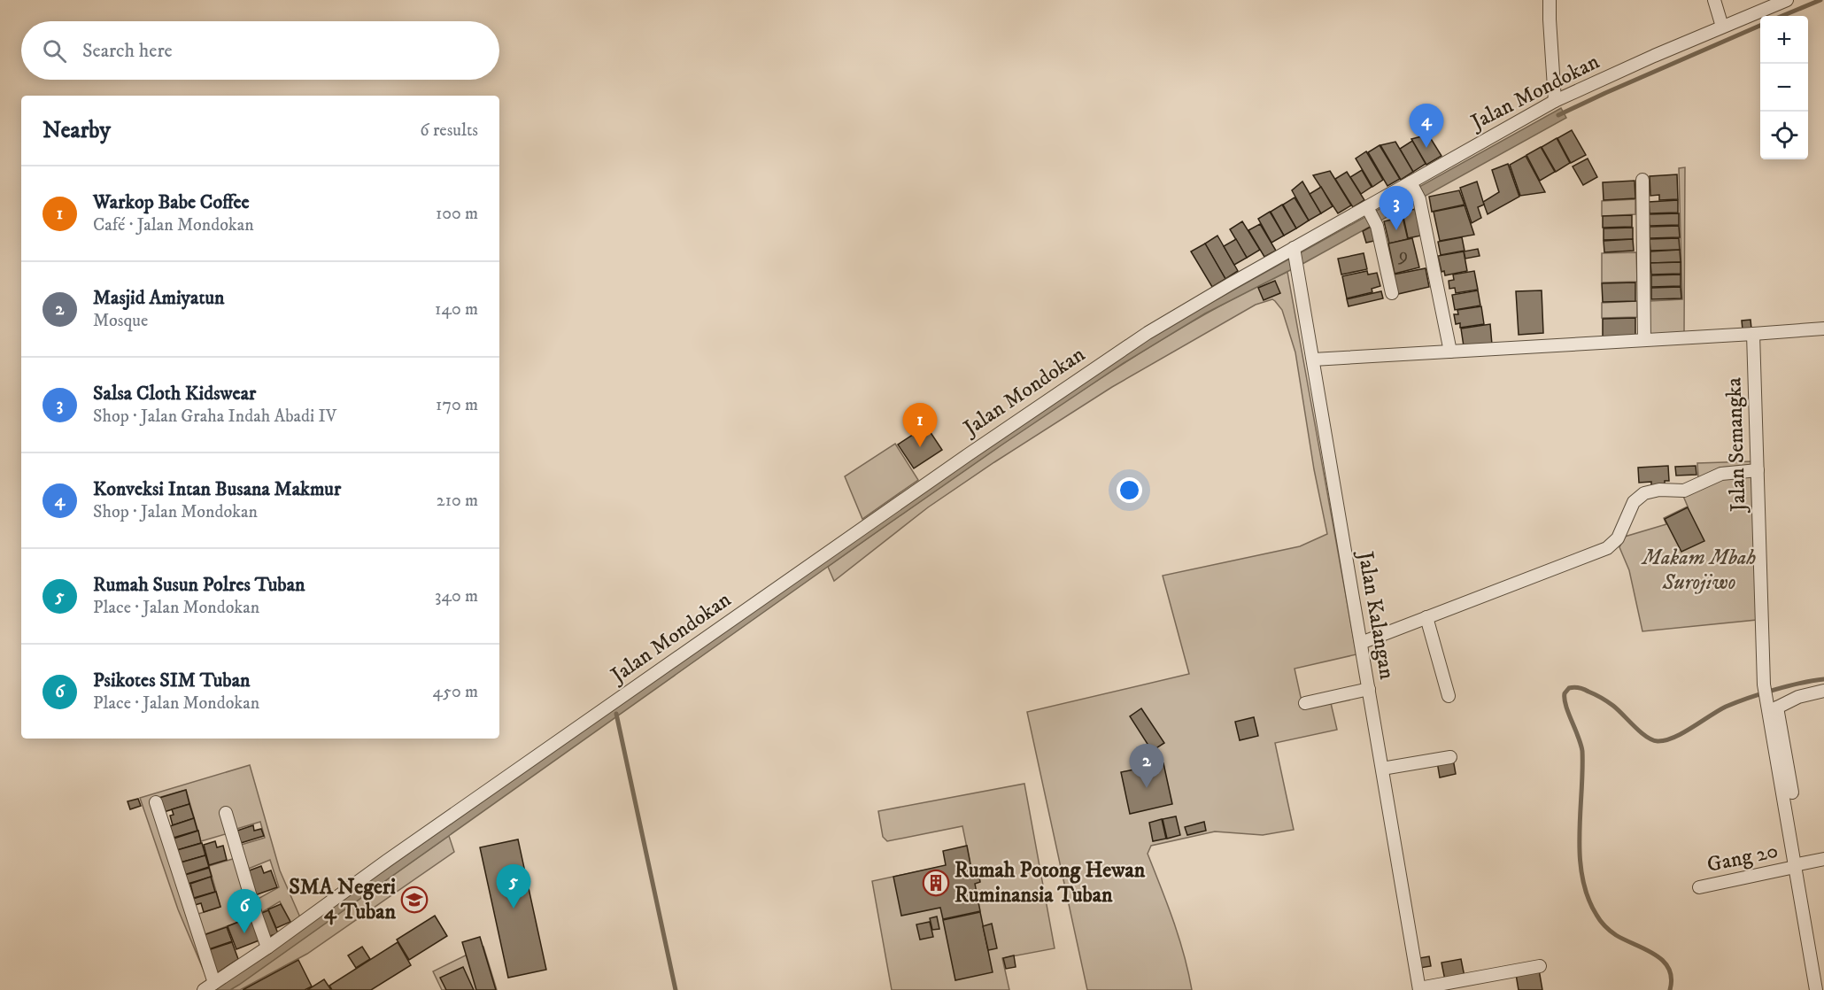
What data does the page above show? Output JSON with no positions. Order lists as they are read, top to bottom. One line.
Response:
{"streets":{"street":["Jalan Mondokan","Jalan Semangka","Jalan Kalangan","Gang 20"]},"crossings":[["Jalan Mondokan","Jalan Kalangan"],["Jalan Semangka","Gang 20"]],"parks":["Makam Mbah Surojiwo"],"places":{"building":["Rumah Potong Hewan Ruminansia Tuban"],"school or university":["SMA Negeri 4 Tuban"]},"house_numbers":["9"],"page":{"map_buttons":["+","−"],"search":"Search here","heading":["Nearby","6 results"],"pins":["4","3","1","2","5","6"],"list":[{"mark":"1","name":"Warkop Babe Coffee","note":"Café · Jalan Mondokan","value":"100 m"},{"mark":"2","name":"Masjid Amiyatun","note":"Mosque","value":"140 m"},{"mark":"3","name":"Salsa Cloth Kidswear","note":"Shop · Jalan Graha Indah Abadi IV","value":"170 m"},{"mark":"4","name":"Konveksi Intan Busana Makmur","note":"Shop · Jalan Mondokan","value":"210 m"},{"mark":"5","name":"Rumah Susun Polres Tuban","note":"Place · Jalan Mondokan","value":"340 m"},{"mark":"6","name":"Psikotes SIM Tuban","note":"Place · Jalan Mondokan","value":"450 m"}]}}
